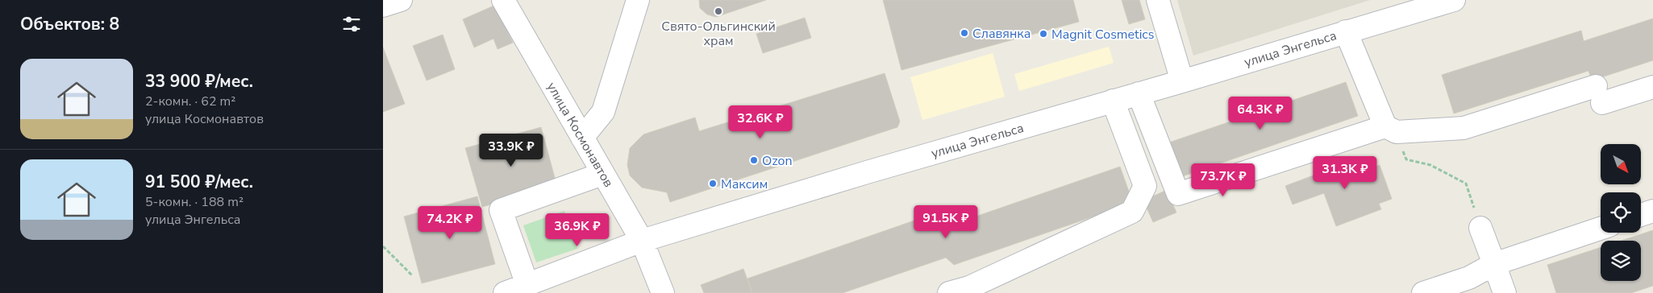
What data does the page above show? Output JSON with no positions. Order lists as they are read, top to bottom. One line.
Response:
{"streets":{"street":["улица Энгельса","улица Космонавтов"]},"crossings":[["улица Энгельса","улица Космонавтов"]],"places":["Свято-Ольгинский храм","Славянка","Magnit Cosmetics","Ozon","Максим"],"north":"bottom right","page":{"heading":"Объектов: 8","list":[{"name":"33 900 ₽/мес.","note":"2-комн. · 62 m² · улица Космонавтов"},{"name":"91 500 ₽/мес.","note":"5-комн. · 188 m² · улица Энгельса"}],"price":["64.3K ₽","32.6K ₽","33.9K ₽","31.3K ₽","73.7K ₽","91.5K ₽","74.2K ₽","36.9K ₽"]}}
